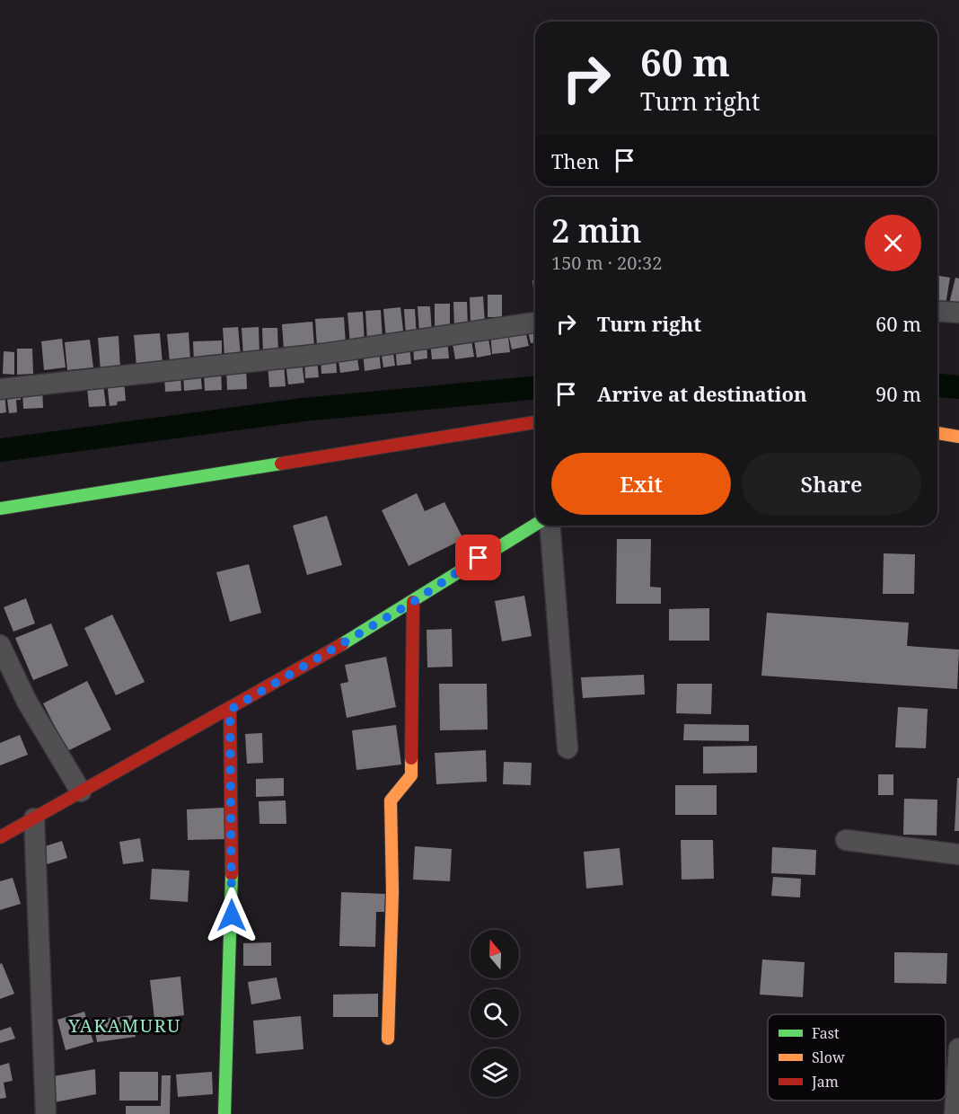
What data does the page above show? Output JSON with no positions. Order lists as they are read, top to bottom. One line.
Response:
{"districts":["YAKAMURU"],"legend":["Fast","Slow","Jam"],"north":"top","page":{"turn":["60 m","Turn right"],"then":"Then","heading":["2 min","150 m · 20:32"],"list":[{"name":"Turn right","value":"60 m"},{"name":"Arrive at destination","value":"90 m"}],"buttons":["Exit","Share"]}}
